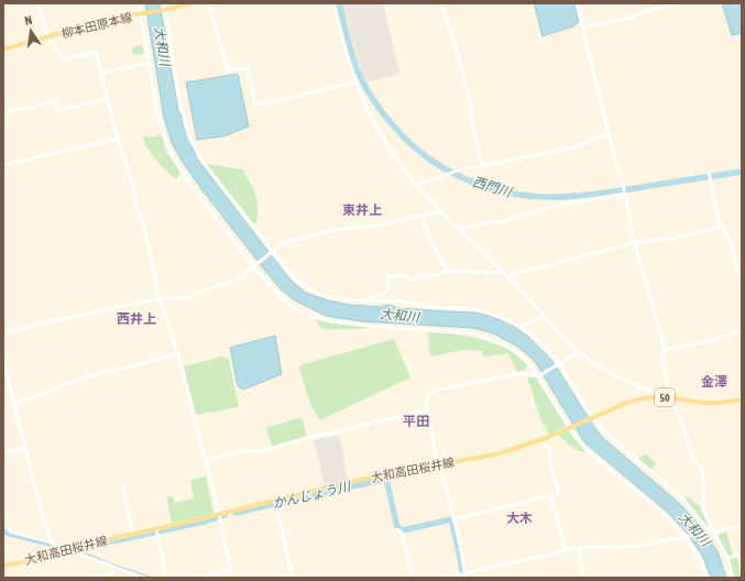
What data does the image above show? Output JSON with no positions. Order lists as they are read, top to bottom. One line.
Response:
{"streets":{"main road":["柳本田原本線","50","大和高田桜井線"]},"districts":["東井上","西井上","金澤","平田","大木"],"water":["大和川","西門川","かんじょう川"],"north":"top"}
